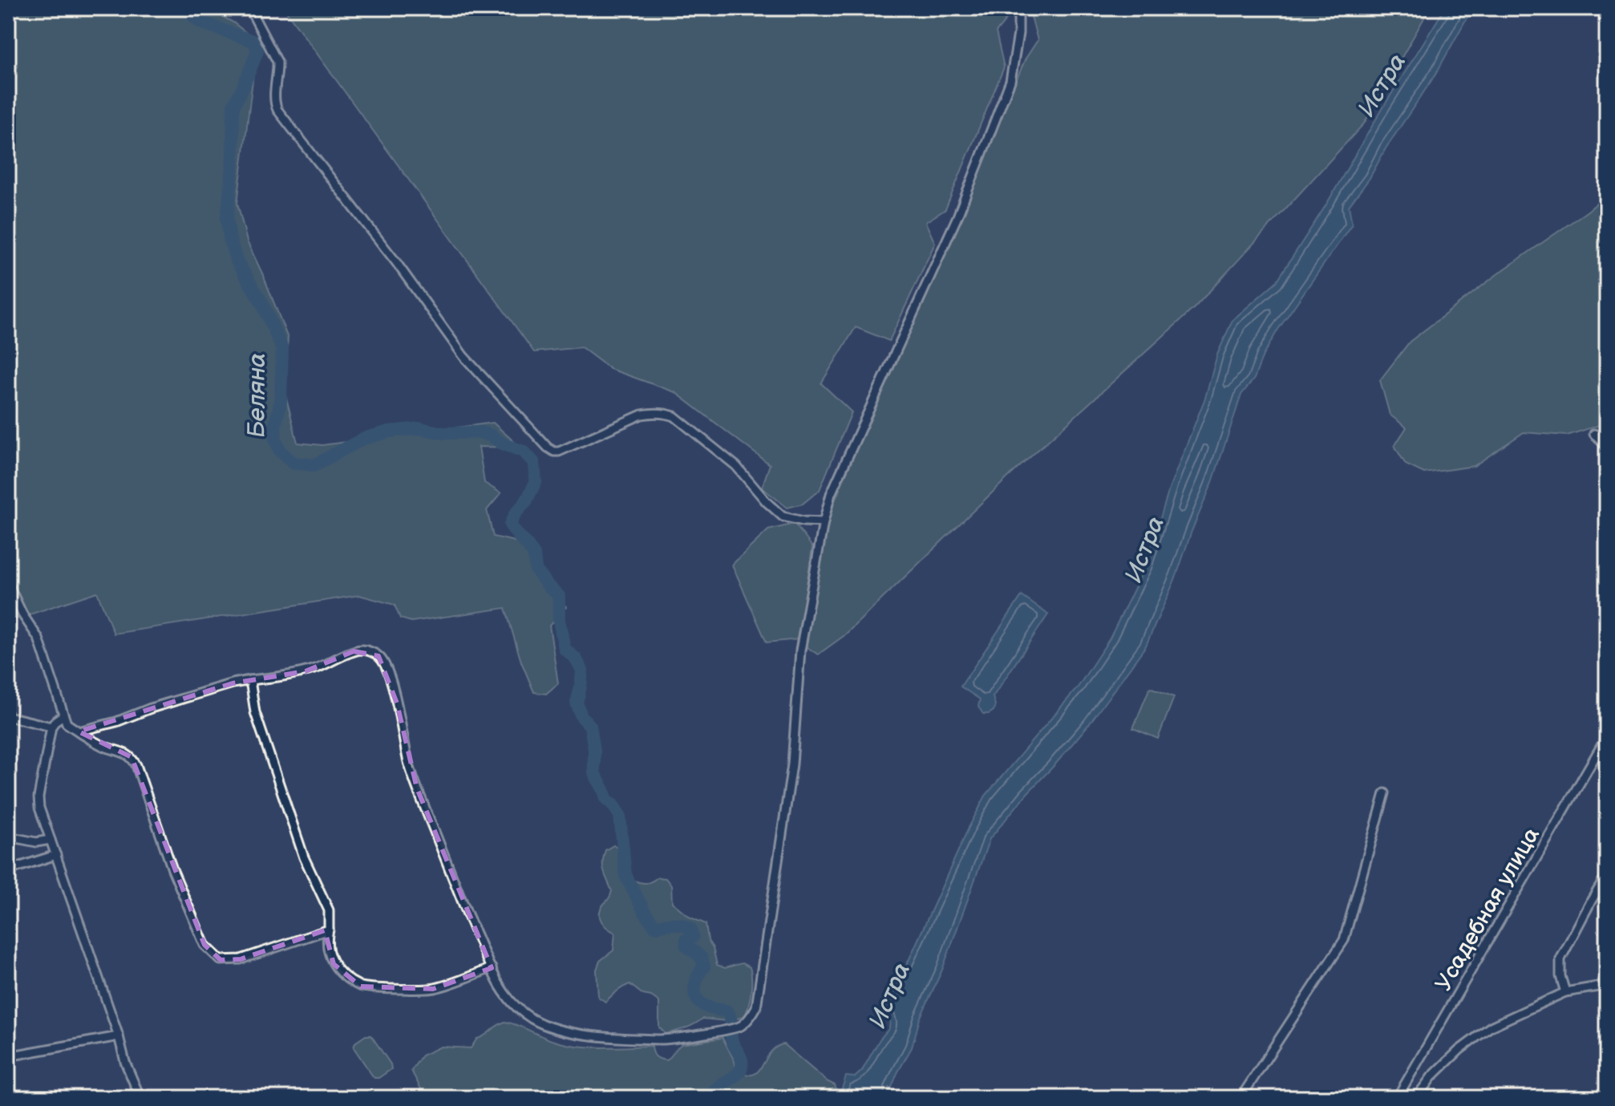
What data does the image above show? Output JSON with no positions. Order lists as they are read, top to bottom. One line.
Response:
{"streets":{"street":["Усадебная улица"]},"water":["Истра","Беляна"]}
